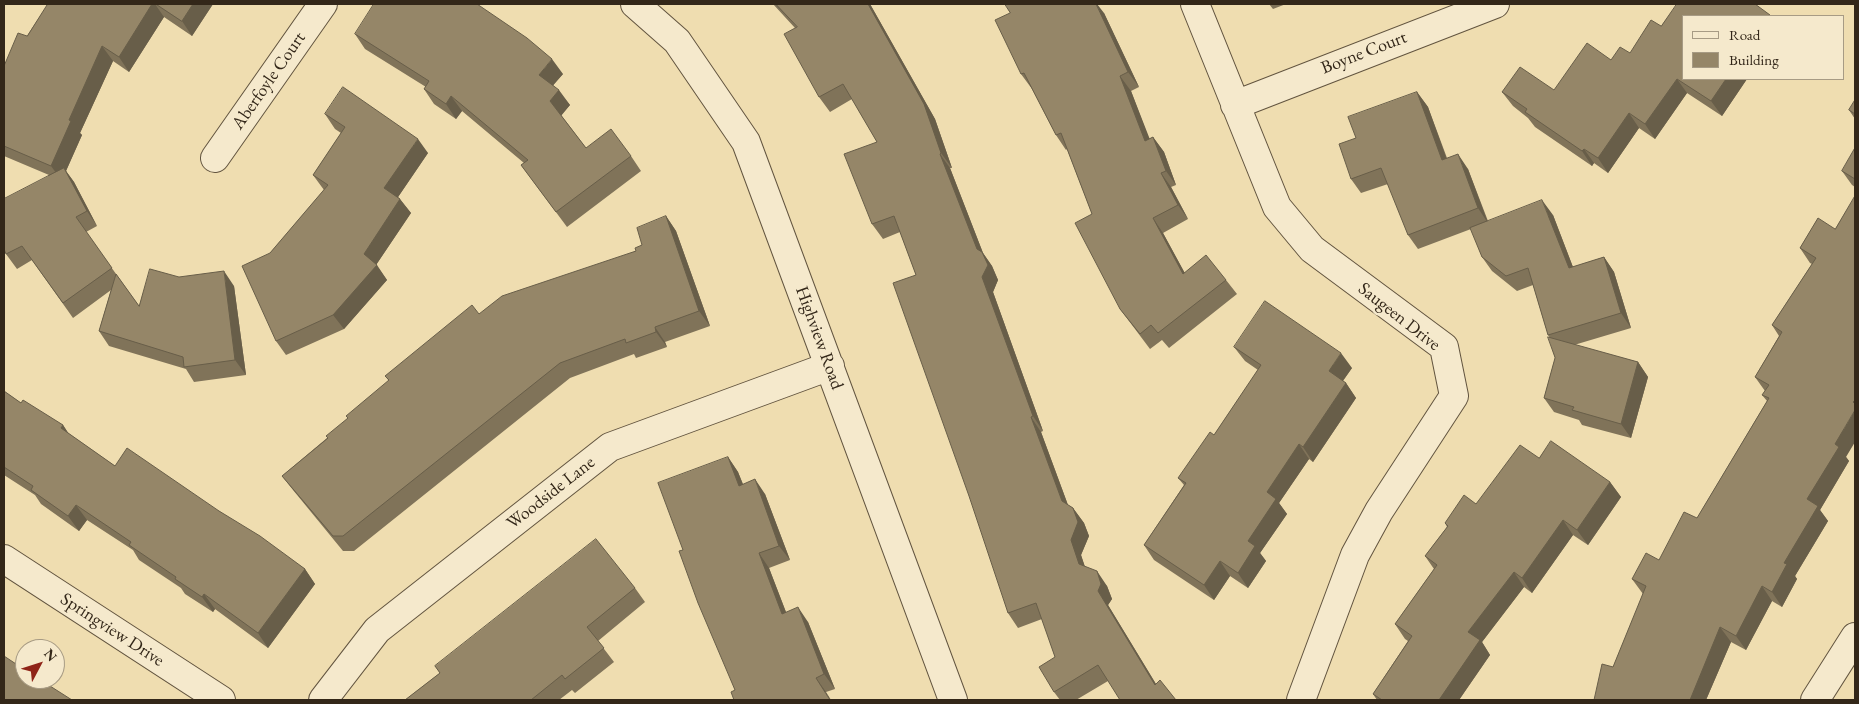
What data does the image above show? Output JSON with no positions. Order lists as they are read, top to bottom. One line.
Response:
{"streets":{"street":["Boyne Court","Aberfoyle Court","Saugeen Drive","Highview Road","Woodside Lane","Springview Drive"]},"crossings":[["Boyne Court","Saugeen Drive"],["Highview Road","Woodside Lane"]],"legend":["Road","Building"],"north":"top right"}
